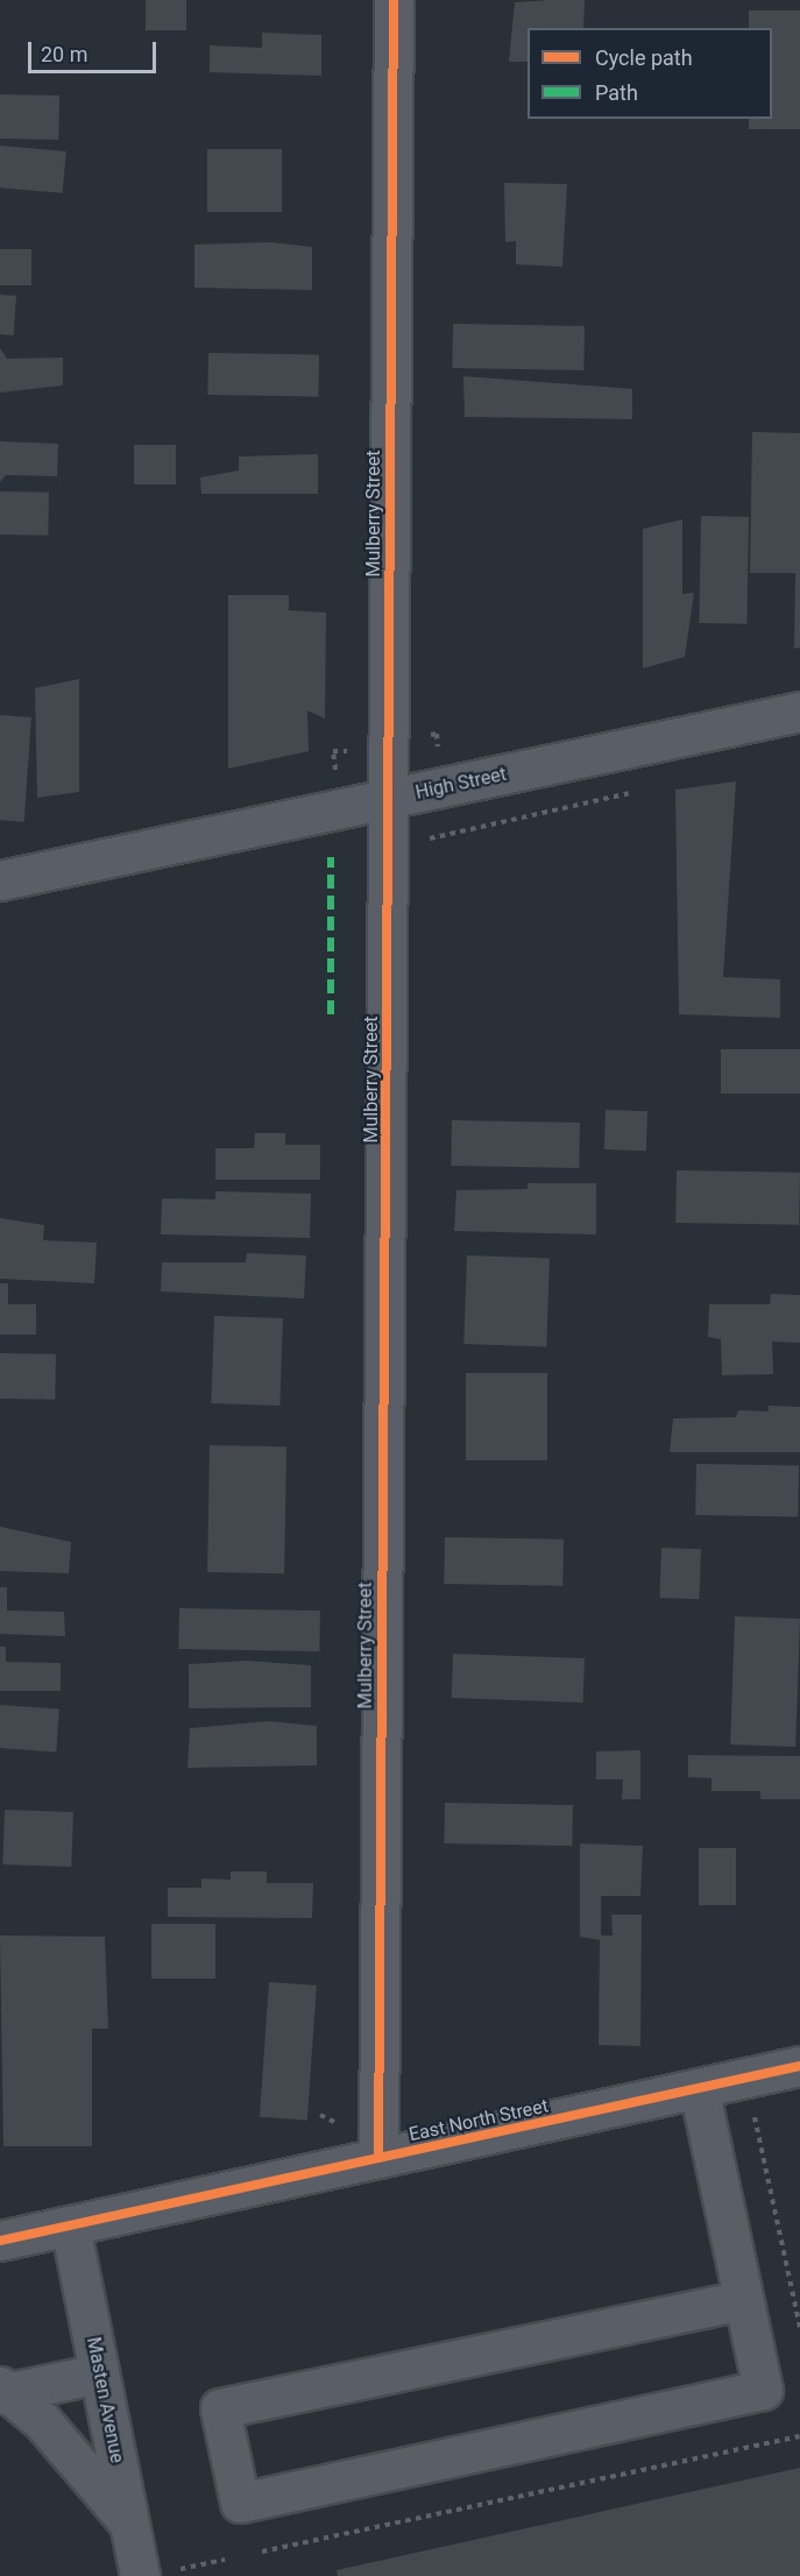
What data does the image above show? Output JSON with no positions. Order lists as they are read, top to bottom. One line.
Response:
{"streets":{"street":["Mulberry Street","High Street","East North Street","Masten Avenue"]},"crossings":[["Mulberry Street","High Street"],["Mulberry Street","East North Street"],["East North Street","Masten Avenue"]],"legend":["Cycle path","Path"],"scale_bar":"20 m"}
